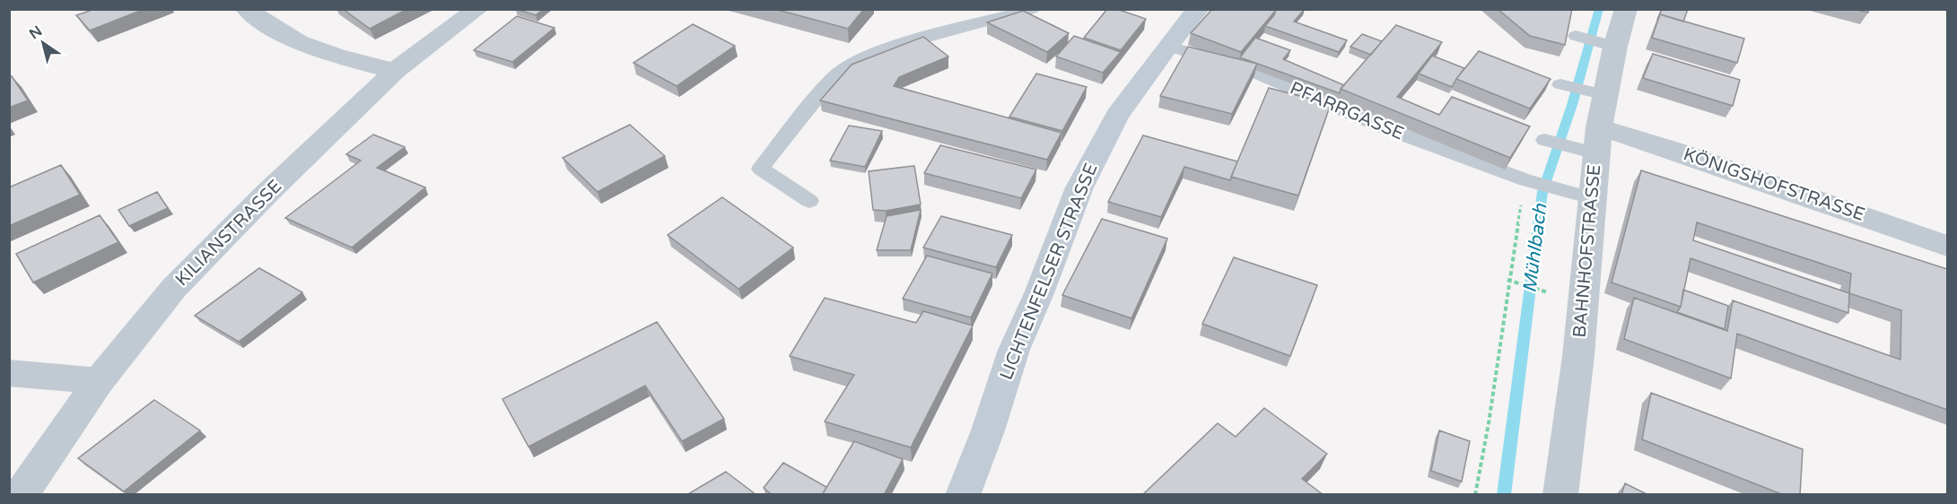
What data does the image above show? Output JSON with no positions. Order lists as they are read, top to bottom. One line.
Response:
{"streets":{"street":["KÖNIGSHOFSTRASSE","KILIANSTRASSE","BAHNHOFSTRASSE","LICHTENFELSER STRASSE"],"lane":["PFARRGASSE"]},"crossings":[["PFARRGASSE","BAHNHOFSTRASSE"],["PFARRGASSE","LICHTENFELSER STRASSE"],["KÖNIGSHOFSTRASSE","BAHNHOFSTRASSE"]],"water":["Mühlbach"],"north":"top left"}
